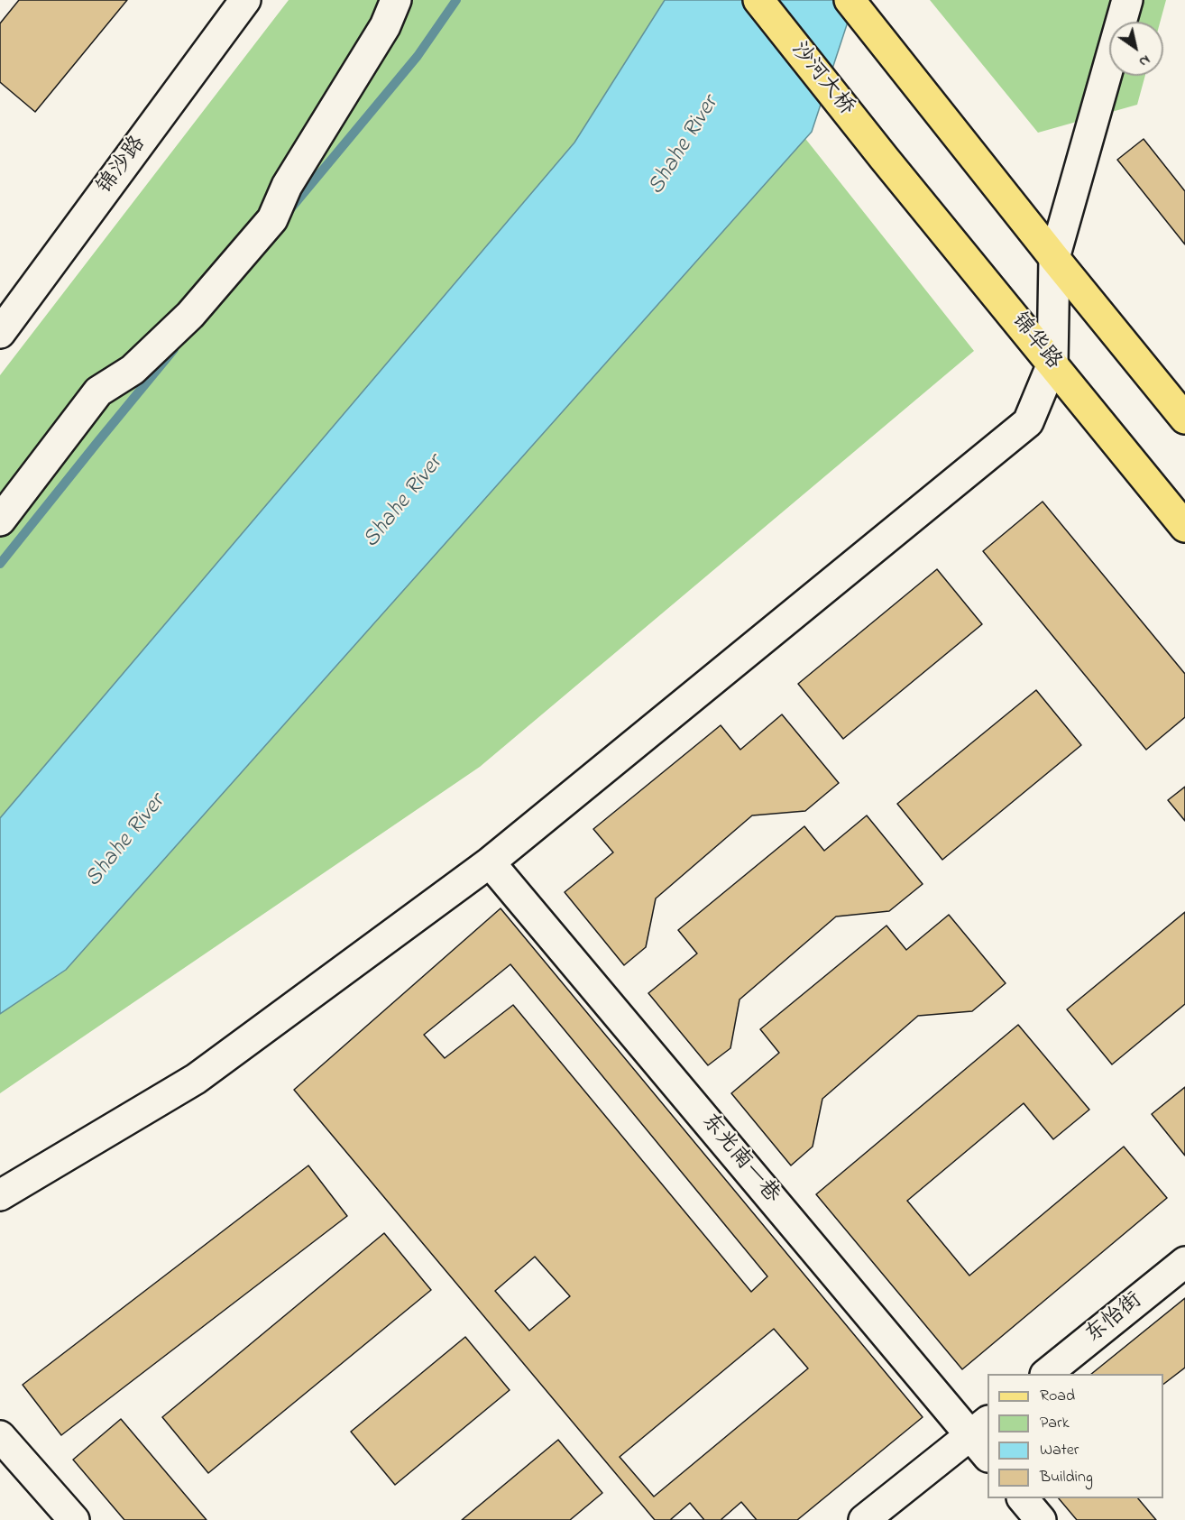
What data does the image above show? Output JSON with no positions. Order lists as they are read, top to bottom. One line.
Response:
{"streets":{"main road":["沙河大桥","锦华路"],"street":["锦沙路","东光南一巷","东怡街"]},"crossings":[["沙河大桥","锦华路"]],"water":["Shahe River"],"legend":["Road","Park","Water","Building"],"north":"bottom right"}
